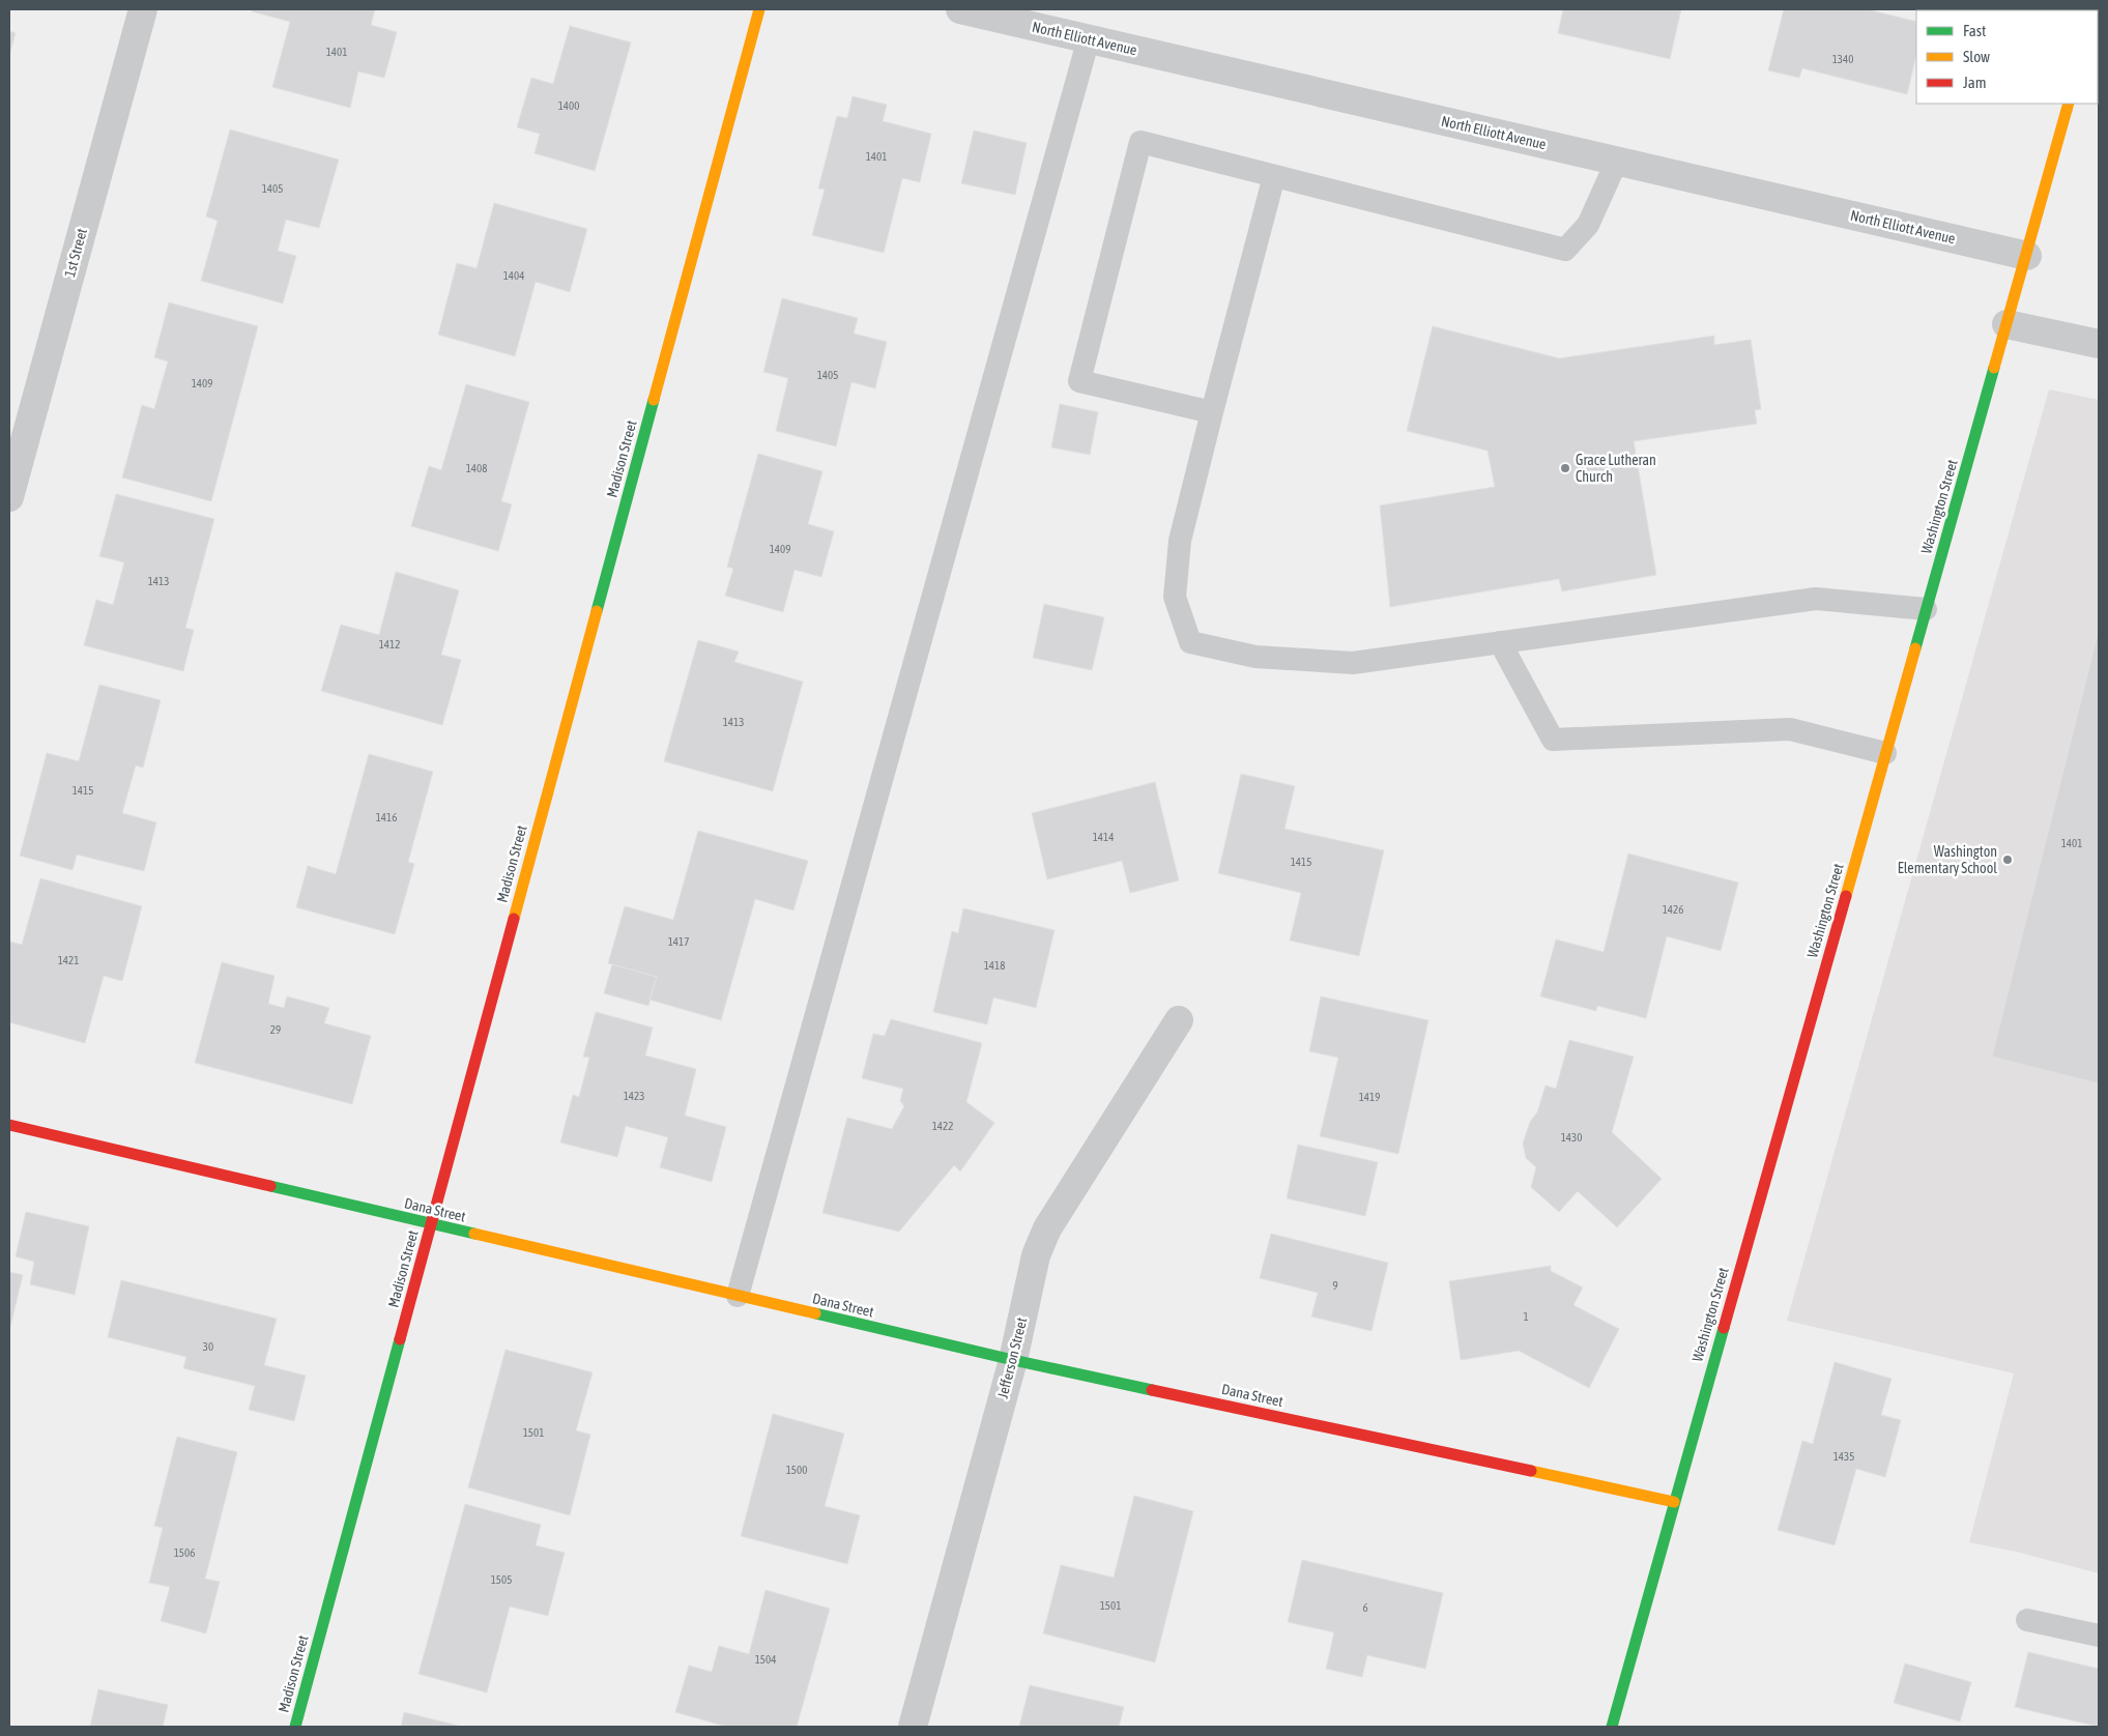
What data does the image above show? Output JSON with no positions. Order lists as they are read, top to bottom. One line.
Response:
{"streets":{"street":["North Elliott Avenue","1st Street","Madison Street","Washington Street","Dana Street","Jefferson Street"]},"crossings":[["North Elliott Avenue","Washington Street"],["Madison Street","Dana Street"],["Washington Street","Dana Street"],["Dana Street","Jefferson Street"]],"places":["Grace Lutheran Church","Washington Elementary School"],"house_numbers":["1401","1340","1400","1401","1405","1404","1405","1409","1408","1409","1413","1412","1413","1415","1416","1414","1401","1415","1426","1417","1421","1418","29","1423","1419","1422","1430","9","1","30","1501","1435","1500","1506","1505","1501","6","1504"],"legend":["Fast","Slow","Jam"]}
